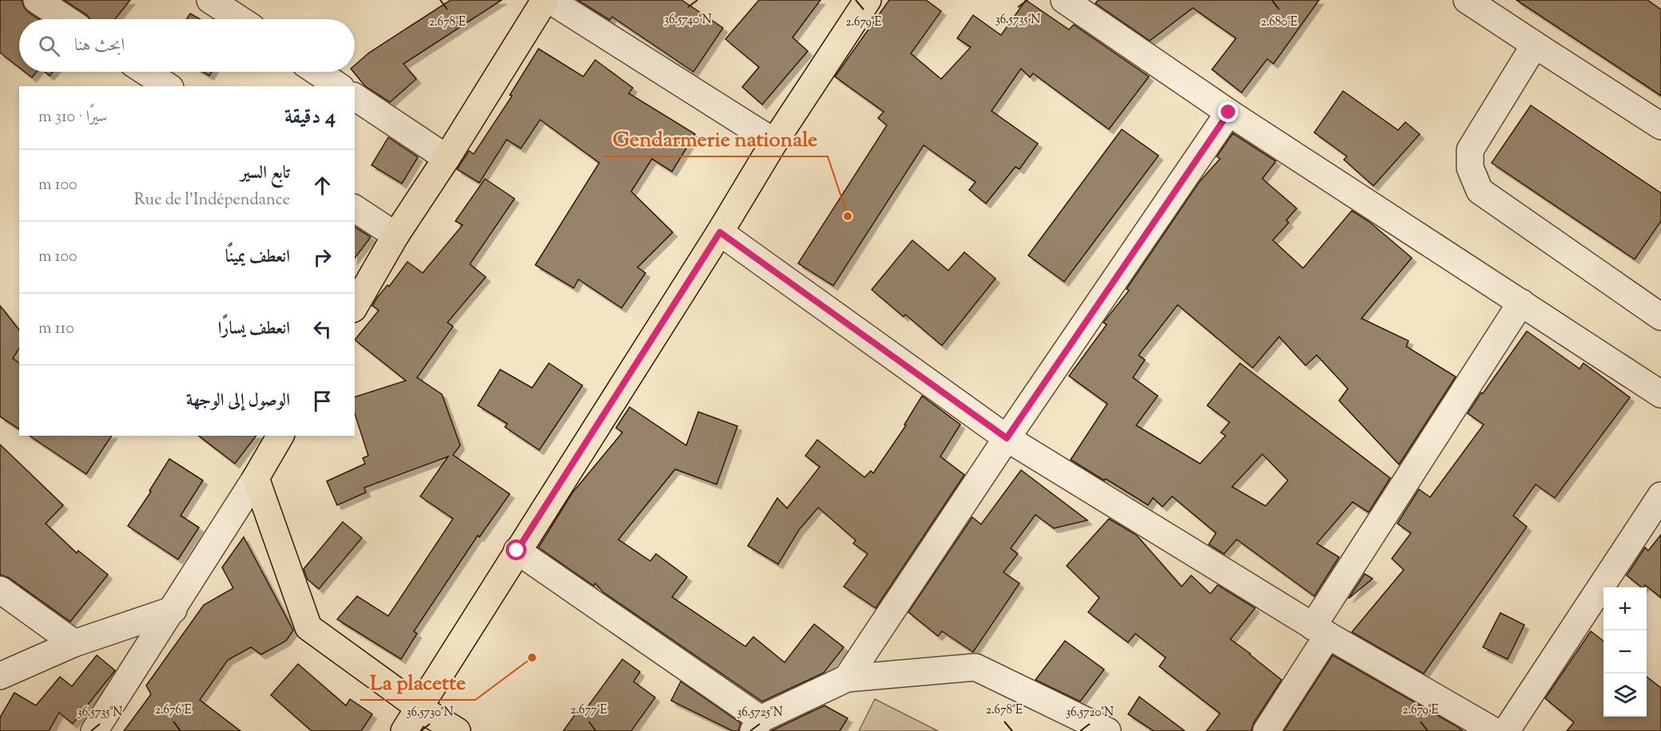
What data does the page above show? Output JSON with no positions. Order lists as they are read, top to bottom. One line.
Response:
{"places":["Gendarmerie nationale","La placette"],"page":{"search":"ابحث هنا","heading":["4 دقيقة","سيرًا · 310 m"],"list":[["تابع السير","Rue de l'Indépendance","100 m"],["انعطف يمينًا","100 m"],["انعطف يسارًا","110 m"],"الوصول إلى الوجهة"],"map_buttons":["+","−"]},"coordinates":["36.5740°N","36.5735°N","2.678°E","2.679°E","2.680°E","2.676°E","2.677°E","36.5730°N","36.5725°N","36.5720°N"]}
